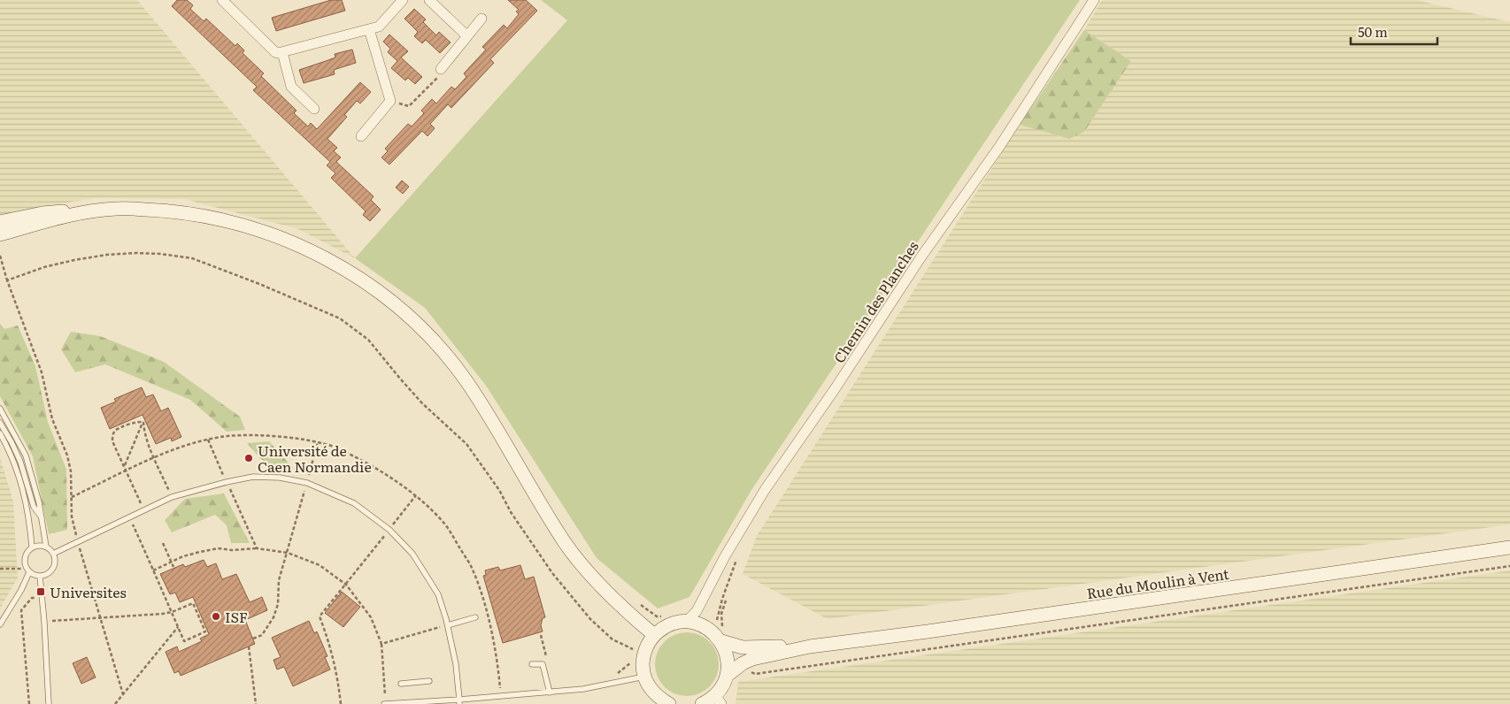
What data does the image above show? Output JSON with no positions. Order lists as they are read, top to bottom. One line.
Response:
{"streets":{"main road":["Rue du Moulin à Vent"],"street":["Chemin des Planches"]},"places":{"other":["Université de Caen Normandie","ISF"],"transit":["Universites"]},"scale_bar":"50 m"}
